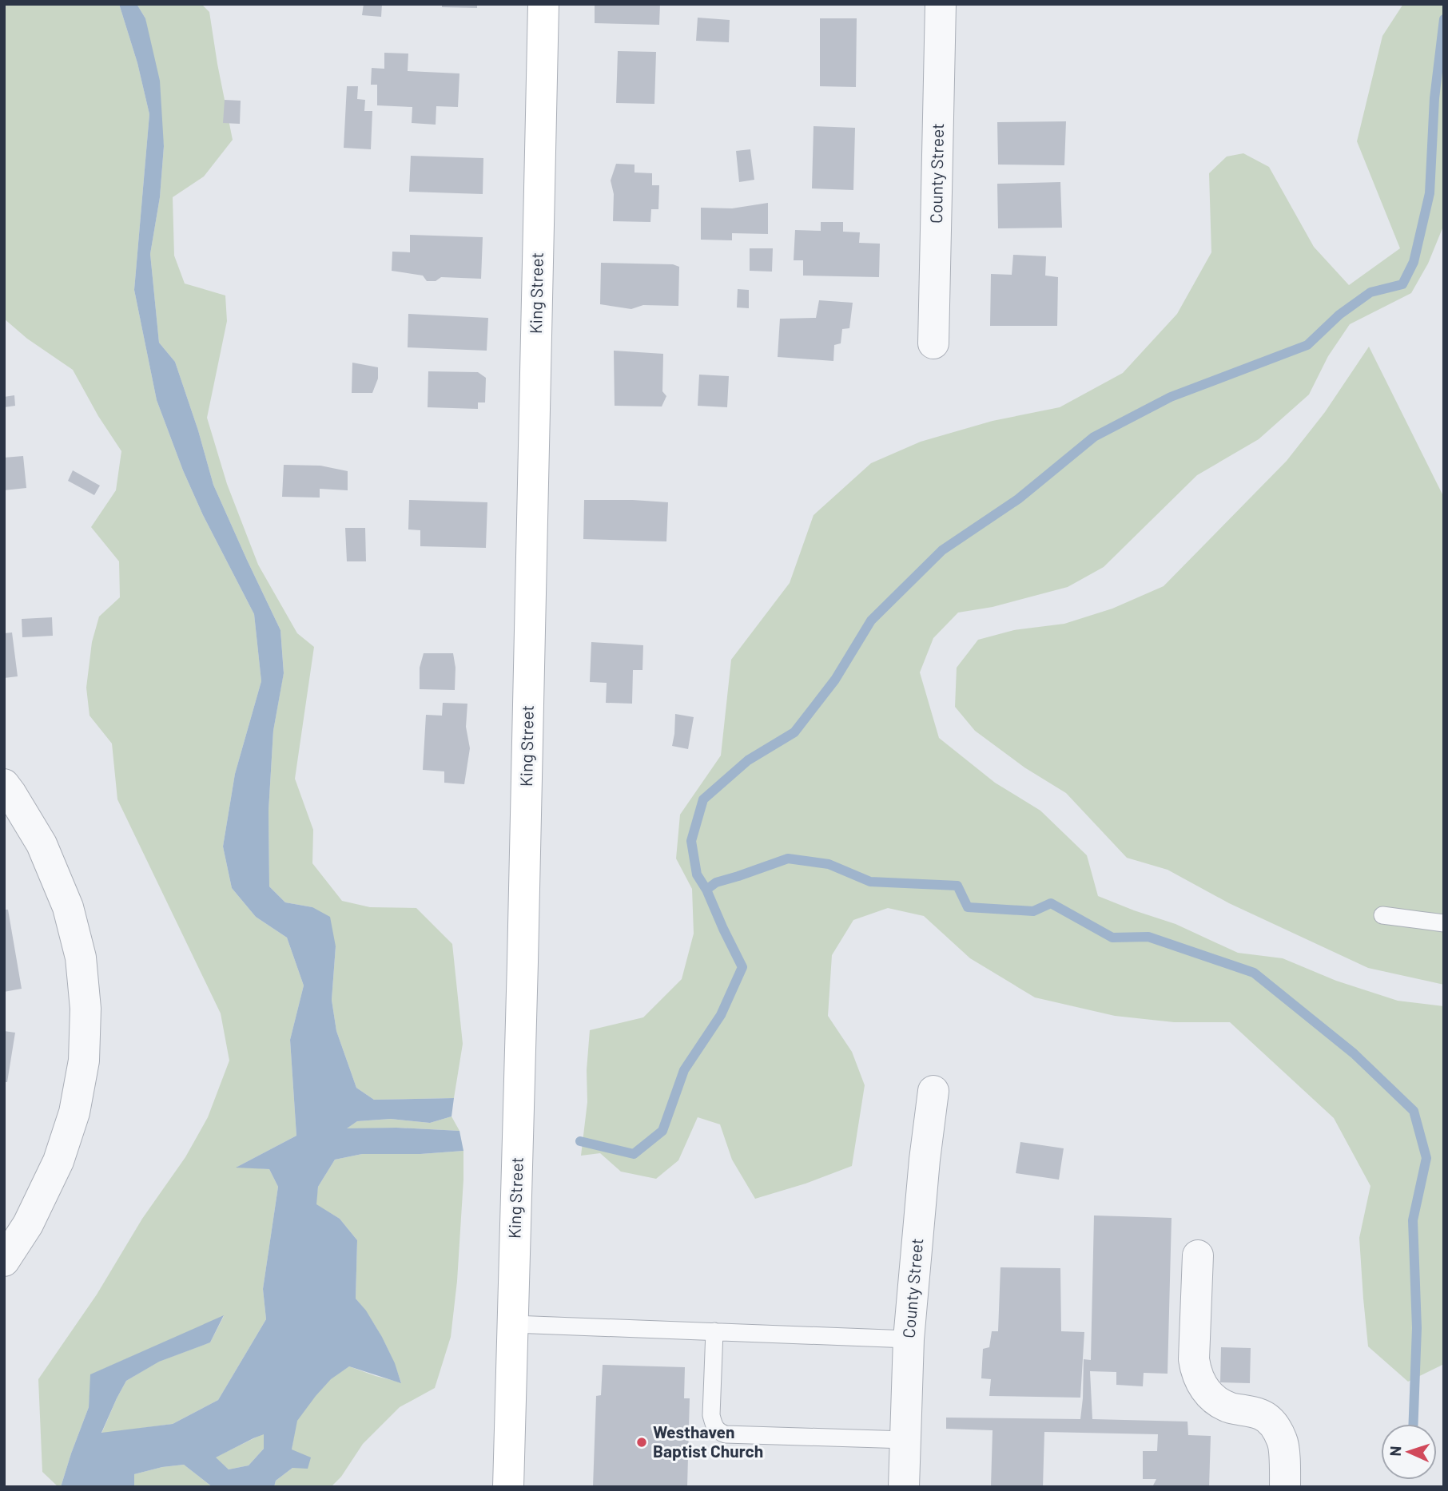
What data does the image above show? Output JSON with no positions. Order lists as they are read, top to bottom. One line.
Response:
{"streets":{"street":["County Street","King Street"]},"places":["Westhaven Baptist Church"],"north":"left"}
